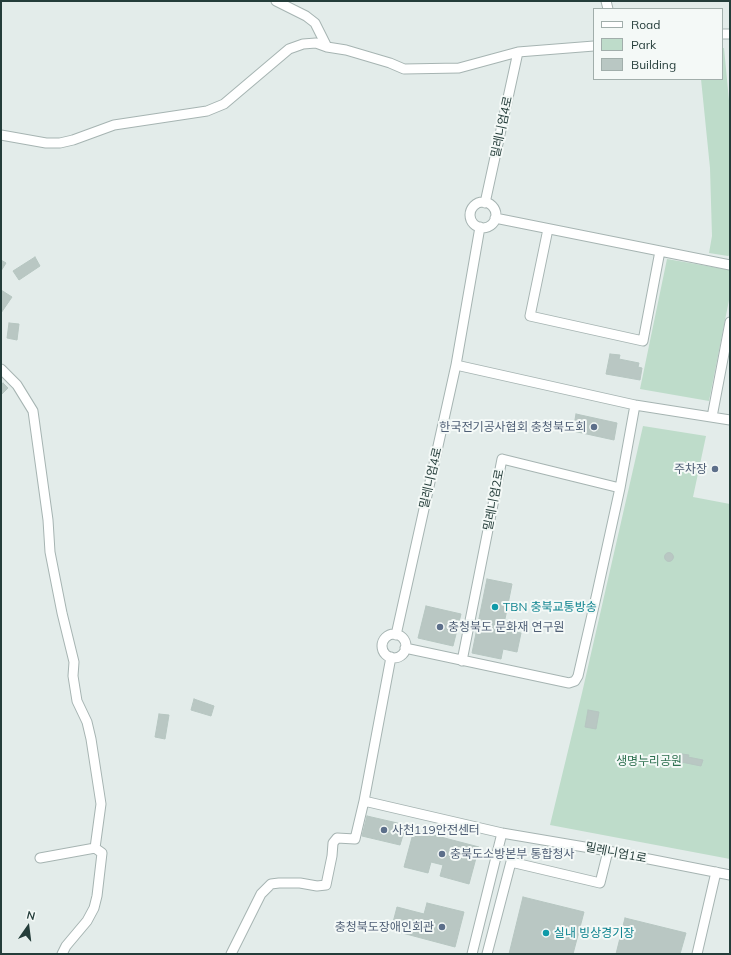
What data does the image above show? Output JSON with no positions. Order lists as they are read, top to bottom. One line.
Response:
{"streets":{"street":["밀레니엄4로","밀레니엄2로","밀레니엄1로"]},"parks":["생명누리공원"],"places":["한국전기공사협회 충청북도회","주차장","TBN 충북교통방송","충청북도 문화재 연구원","사천119안전센터","충북도소방본부 통합청사","충청북도장애인회관","실내 빙상경기장"],"legend":["Road","Park","Building"],"north":"top"}
